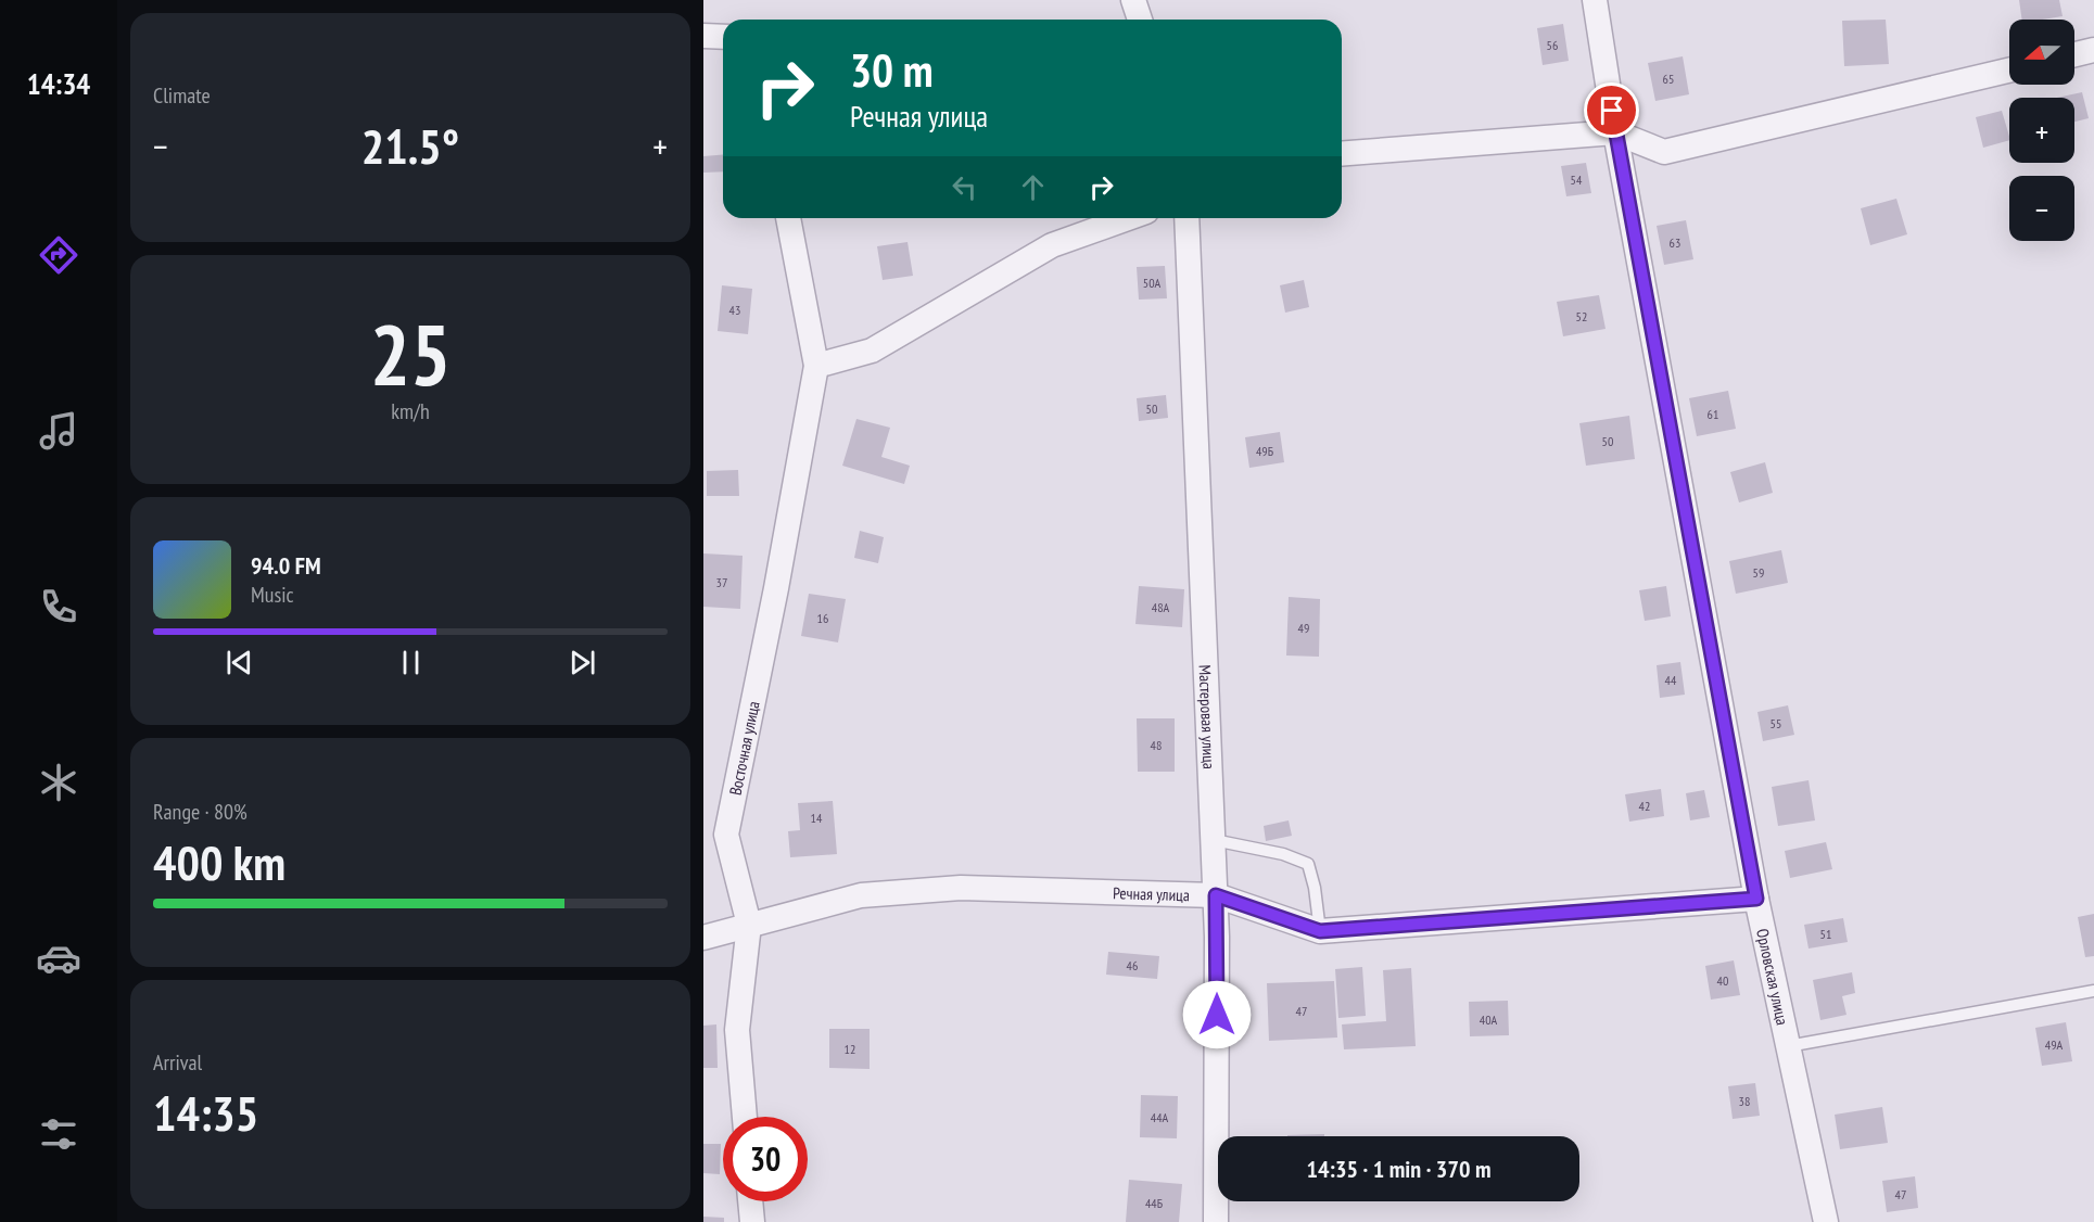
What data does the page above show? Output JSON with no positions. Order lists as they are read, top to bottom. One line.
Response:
{"streets":{"street":["Мастеровая улица","Восточная улица","Речная улица","Орловская улица"]},"crossings":[["Мастеровая улица","Речная улица"],["Восточная улица","Речная улица"],["Речная улица","Орловская улица"]],"house_numbers":["56","65","54","63","50А","43","52","50","61","50","49Б","59","37","48А","16","49","44","55","48","42","14","51","46","40","47","40А","49А","12","38","44А","47","44Б"],"north":"left","page":{"tabs":"14:34","tile":["Climate",["25","km/h"],["Range · 80%","400 km"],["Arrival","14:35"]],"map_buttons":["+","−"],"turn":["30 m","Речная улица"],"heat":["−","21.5°","+"],"song":["94.0 FM","Music"],"limit":"30","trip":"14:35 · 1 min · 370 m"}}
